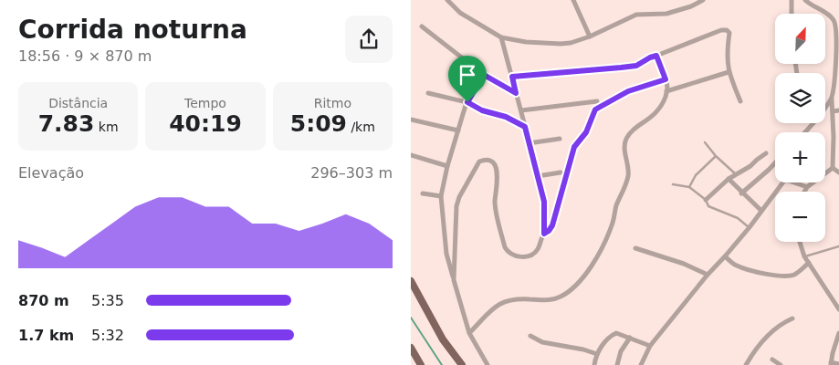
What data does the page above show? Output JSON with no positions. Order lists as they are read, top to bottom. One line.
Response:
{"north":"top right","page":{"heading":["Corrida noturna","18:56 · 9 × 870 m"],"map_buttons":["+","−"],"stats":[["Distância","7.83 km"],["Tempo","40:19"],["Ritmo","5:09 /km"]],"chart":["Elevação","296–303 m"],"list":[{"name":"870 m","note":"5:35"},{"name":"1.7 km","note":"5:32"}]}}
